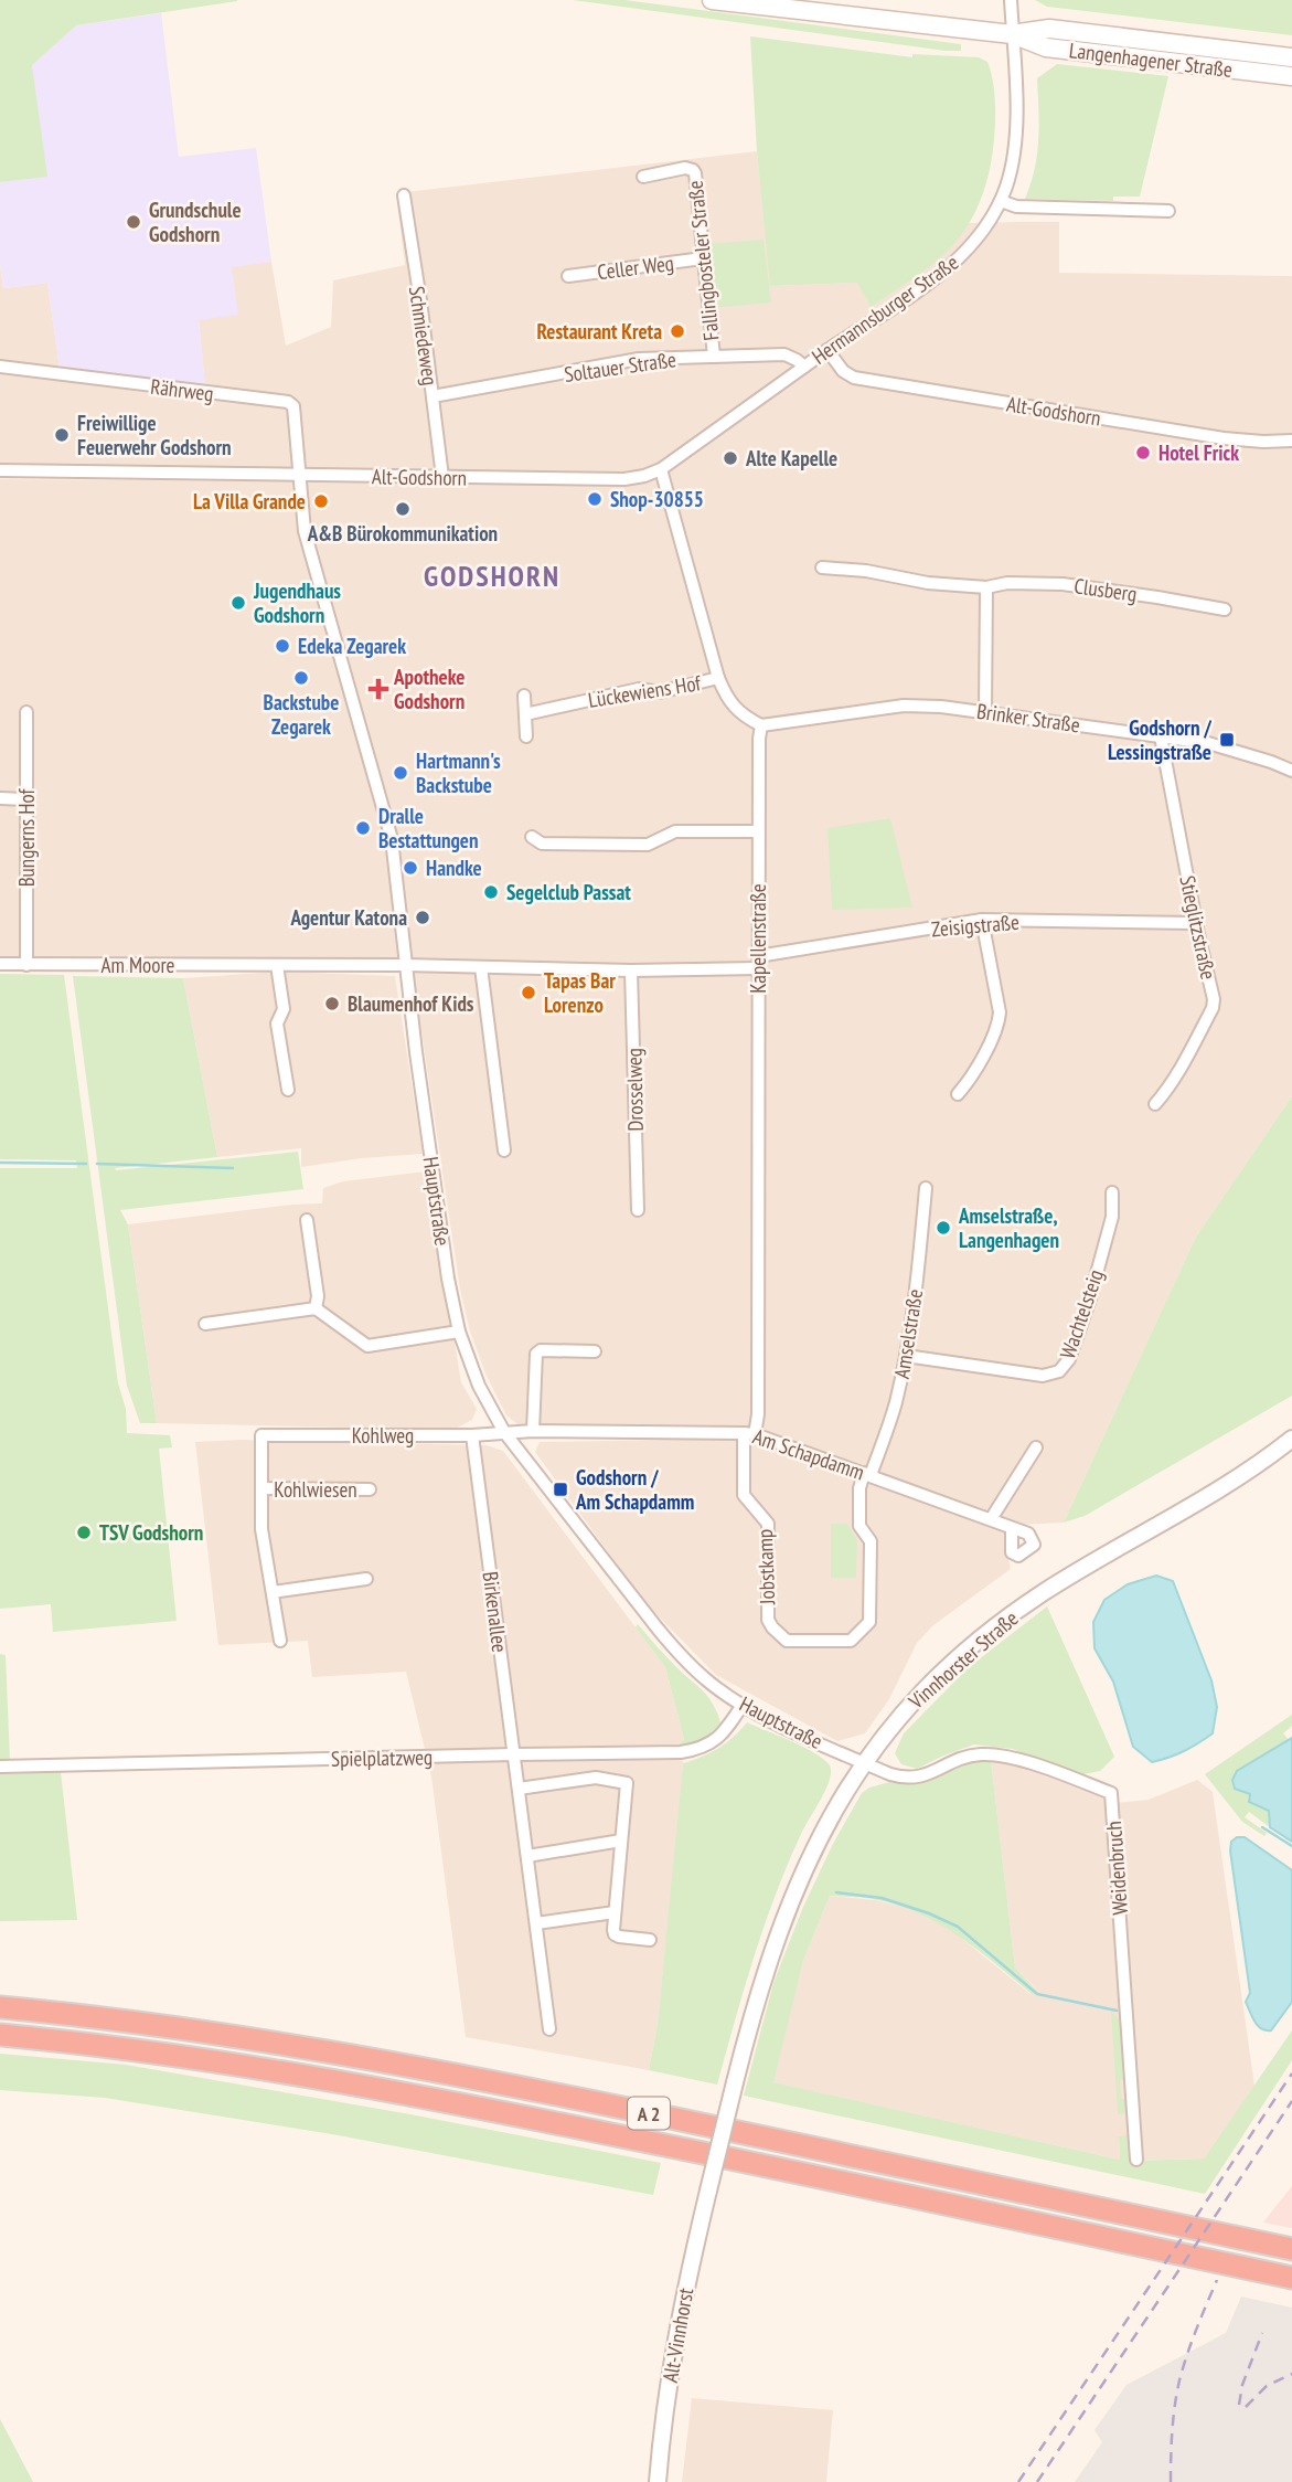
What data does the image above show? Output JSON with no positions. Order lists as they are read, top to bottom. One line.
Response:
{"streets":{"highway":["A 2"],"main road":["Langenhagener Straße"],"street":["Fallingbosteler Straße","Celler Weg","Hermannsburger Straße","Schmiedeweg","Soltauer Straße","Rährweg","Alt-Godshorn","Clusberg","Lückewiens Hof","Brinker Straße","Bungerns Hof","Zeisigstraße","Stieglitzstraße","Kapellenstraße","Am Moore","Drosselweg","Hauptstraße","Wachtelsteig","Amselstraße","Kohlweg","Am Schapdamm","Kohlwiesen","Jobstkamp","Birkenallee","Vinnhorster Straße","Spielplatzweg","Weidenbruch","Alt-Vinnhorst"]},"crossings":[["Langenhagener Straße","Hermannsburger Straße"],["Fallingbosteler Straße","Celler Weg"],["Fallingbosteler Straße","Soltauer Straße"],["Hermannsburger Straße","Soltauer Straße"],["Hermannsburger Straße","Alt-Godshorn"],["Schmiedeweg","Soltauer Straße"],["Schmiedeweg","Alt-Godshorn"],["Soltauer Straße","Alt-Godshorn"],["Rährweg","Alt-Godshorn"],["Rährweg","Hauptstraße"],["Alt-Godshorn","Hauptstraße"],["Brinker Straße","Stieglitzstraße"],["Brinker Straße","Kapellenstraße"],["Bungerns Hof","Am Moore"],["Zeisigstraße","Stieglitzstraße"],["Zeisigstraße","Kapellenstraße"],["Zeisigstraße","Am Moore"],["Kapellenstraße","Am Moore"],["Kapellenstraße","Am Schapdamm"],["Kapellenstraße","Jobstkamp"],["Am Moore","Drosselweg"],["Am Moore","Hauptstraße"],["Hauptstraße","Kohlweg"],["Hauptstraße","Am Schapdamm"],["Hauptstraße","Vinnhorster Straße"],["Hauptstraße","Spielplatzweg"],["Hauptstraße","Weidenbruch"],["Wachtelsteig","Amselstraße"],["Amselstraße","Am Schapdamm"],["Amselstraße","Jobstkamp"],["Kohlweg","Am Schapdamm"],["Kohlweg","Kohlwiesen"],["Kohlweg","Birkenallee"],["Am Schapdamm","Jobstkamp"],["Birkenallee","Spielplatzweg"],["Vinnhorster Straße","Weidenbruch"],["Vinnhorster Straße","Alt-Vinnhorst"]],"districts":["GODSHORN"],"places":{"other":["Grundschule Godshorn","Restaurant Kreta","Freiwillige Feuerwehr Godshorn","Hotel Frick","Alte Kapelle","Shop-30855","La Villa Grande","A&B Bürokommunikation","Jugendhaus Godshorn","Edeka Zegarek","Backstube Zegarek","Hartmann's Backstube","Dralle Bestattungen","Handke","Segelclub Passat","Agentur Katona","Tapas Bar Lorenzo","Blaumenhof Kids","Amselstraße, Langenhagen","TSV Godshorn"],"health":["Apotheke Godshorn"],"transit":["Godshorn / Lessingstraße","Godshorn / Am Schapdamm"]}}
